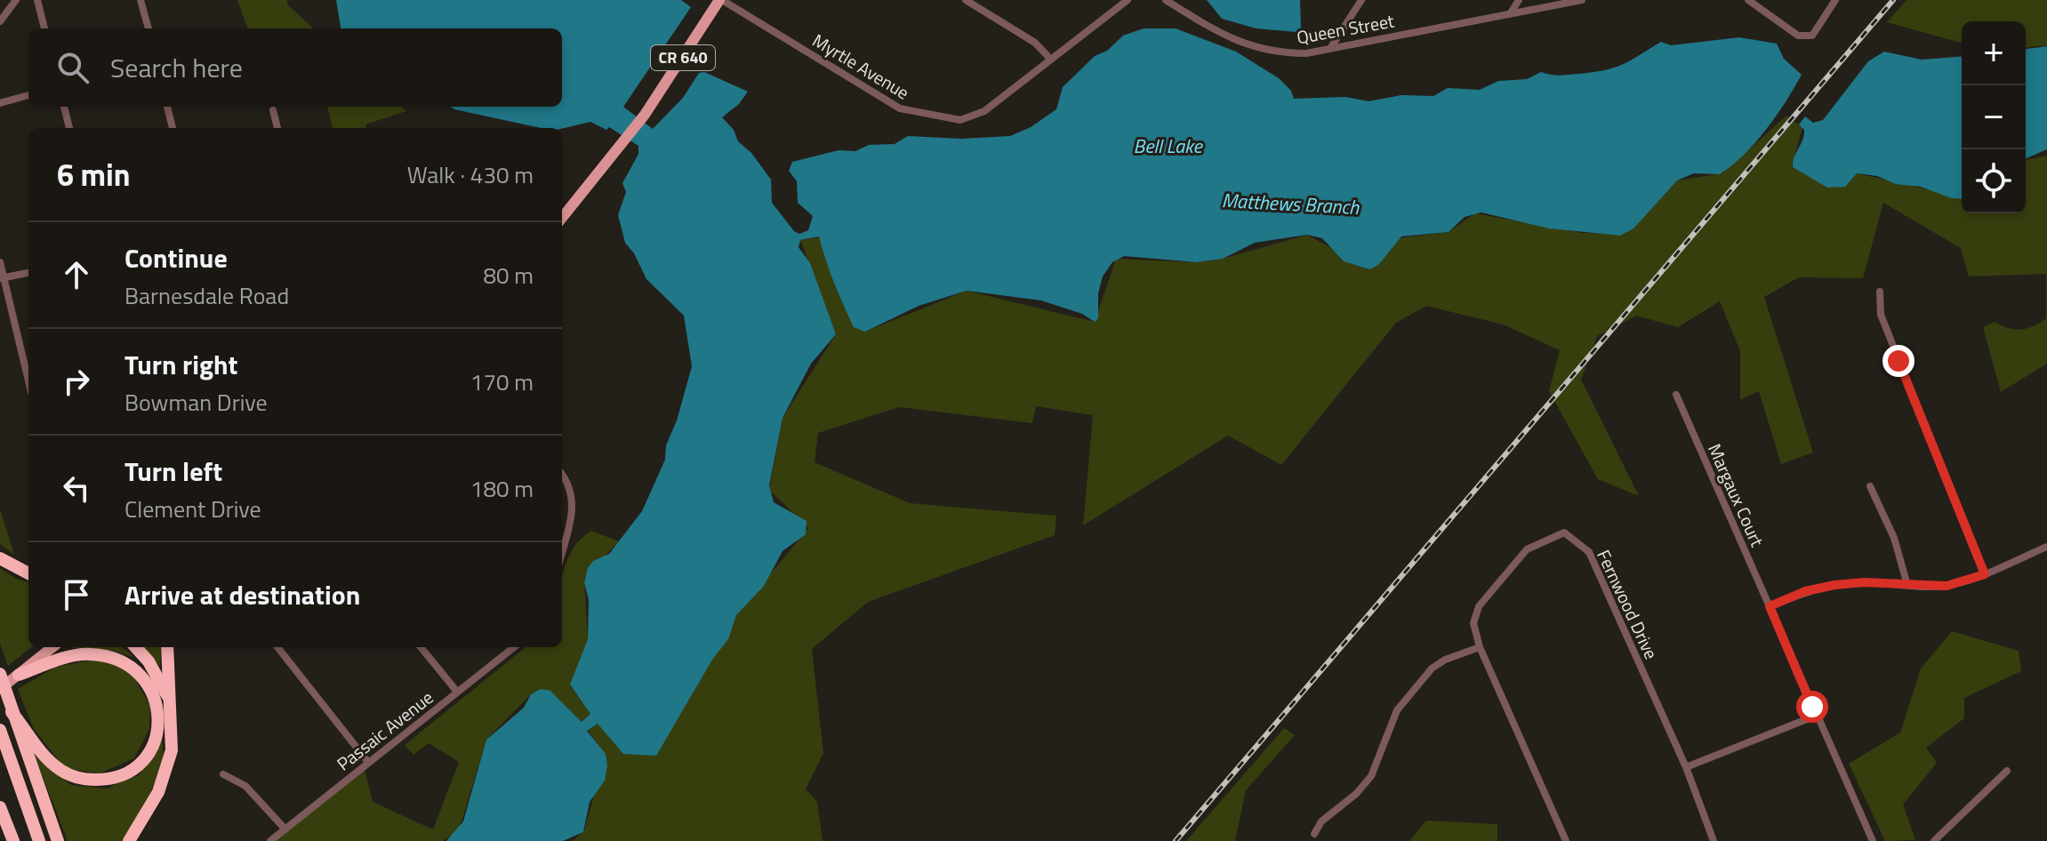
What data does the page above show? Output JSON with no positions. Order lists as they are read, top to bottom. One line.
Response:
{"streets":{"main road":["CR 640"],"street":["Queen Street","Myrtle Avenue","Margaux Court","Fernwood Drive","Passaic Avenue"]},"crossings":[["CR 640","Myrtle Avenue"]],"water":["Bell Lake","Matthews Branch"],"page":{"map_buttons":["+","−"],"search":"Search here","heading":["6 min","Walk · 430 m"],"list":[["Continue","Barnesdale Road","80 m"],["Turn right","Bowman Drive","170 m"],["Turn left","Clement Drive","180 m"],"Arrive at destination"]}}
